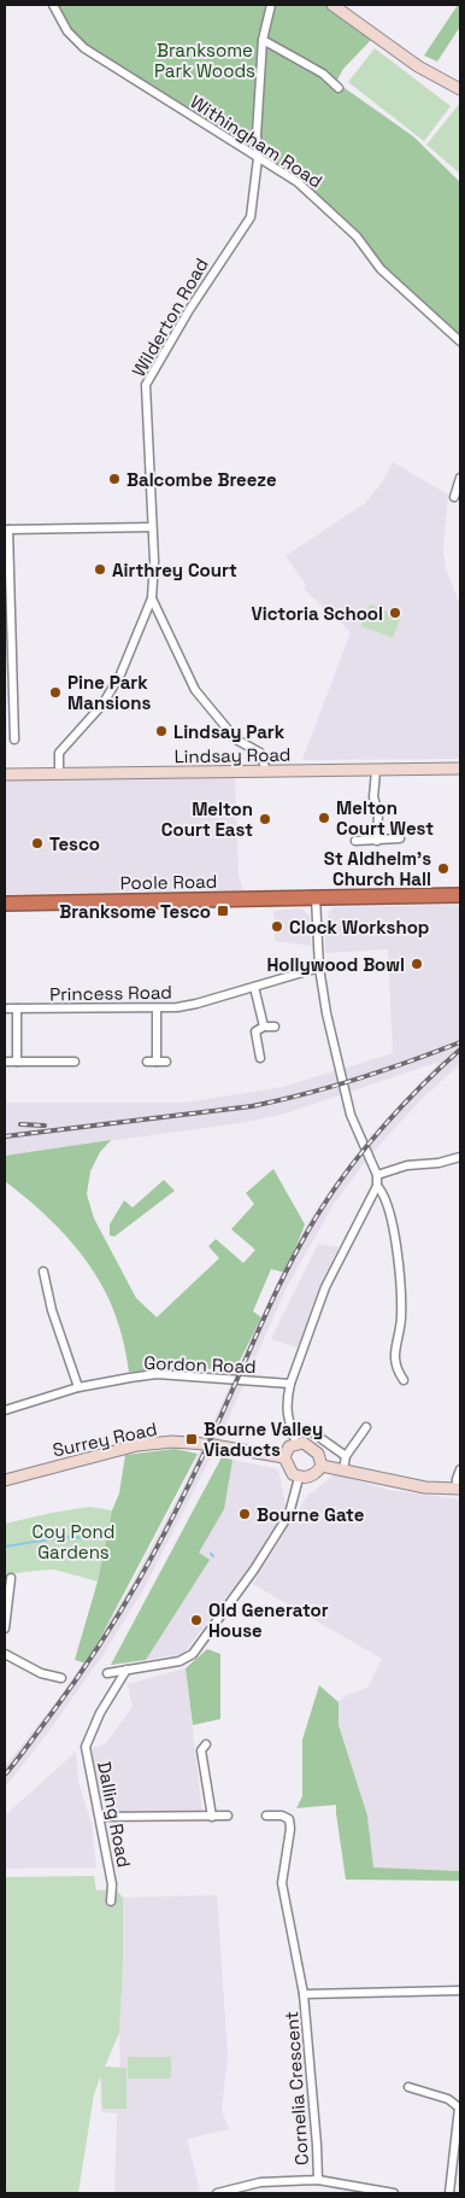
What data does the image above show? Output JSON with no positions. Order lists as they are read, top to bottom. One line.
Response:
{"streets":{"highway":["Poole Road"],"street":["Withingham Road","Wilderton Road","Lindsay Road","Princess Road","Gordon Road","Surrey Road","Dalling Road","Cornelia Crescent"]},"crossings":[["Withingham Road","Wilderton Road"],["Wilderton Road","Lindsay Road"]],"parks":["Branksome Park Woods","Coy Pond Gardens"],"places":{"other":["Balcombe Breeze","Airthrey Court","Victoria School","Pine Park Mansions","Lindsay Park","Melton Court West","Melton Court East","Tesco","St Aldhelm's Church Hall","Clock Workshop","Hollywood Bowl","Bourne Gate","Old Generator House"],"transit":["Branksome Tesco","Bourne Valley Viaducts"]}}
